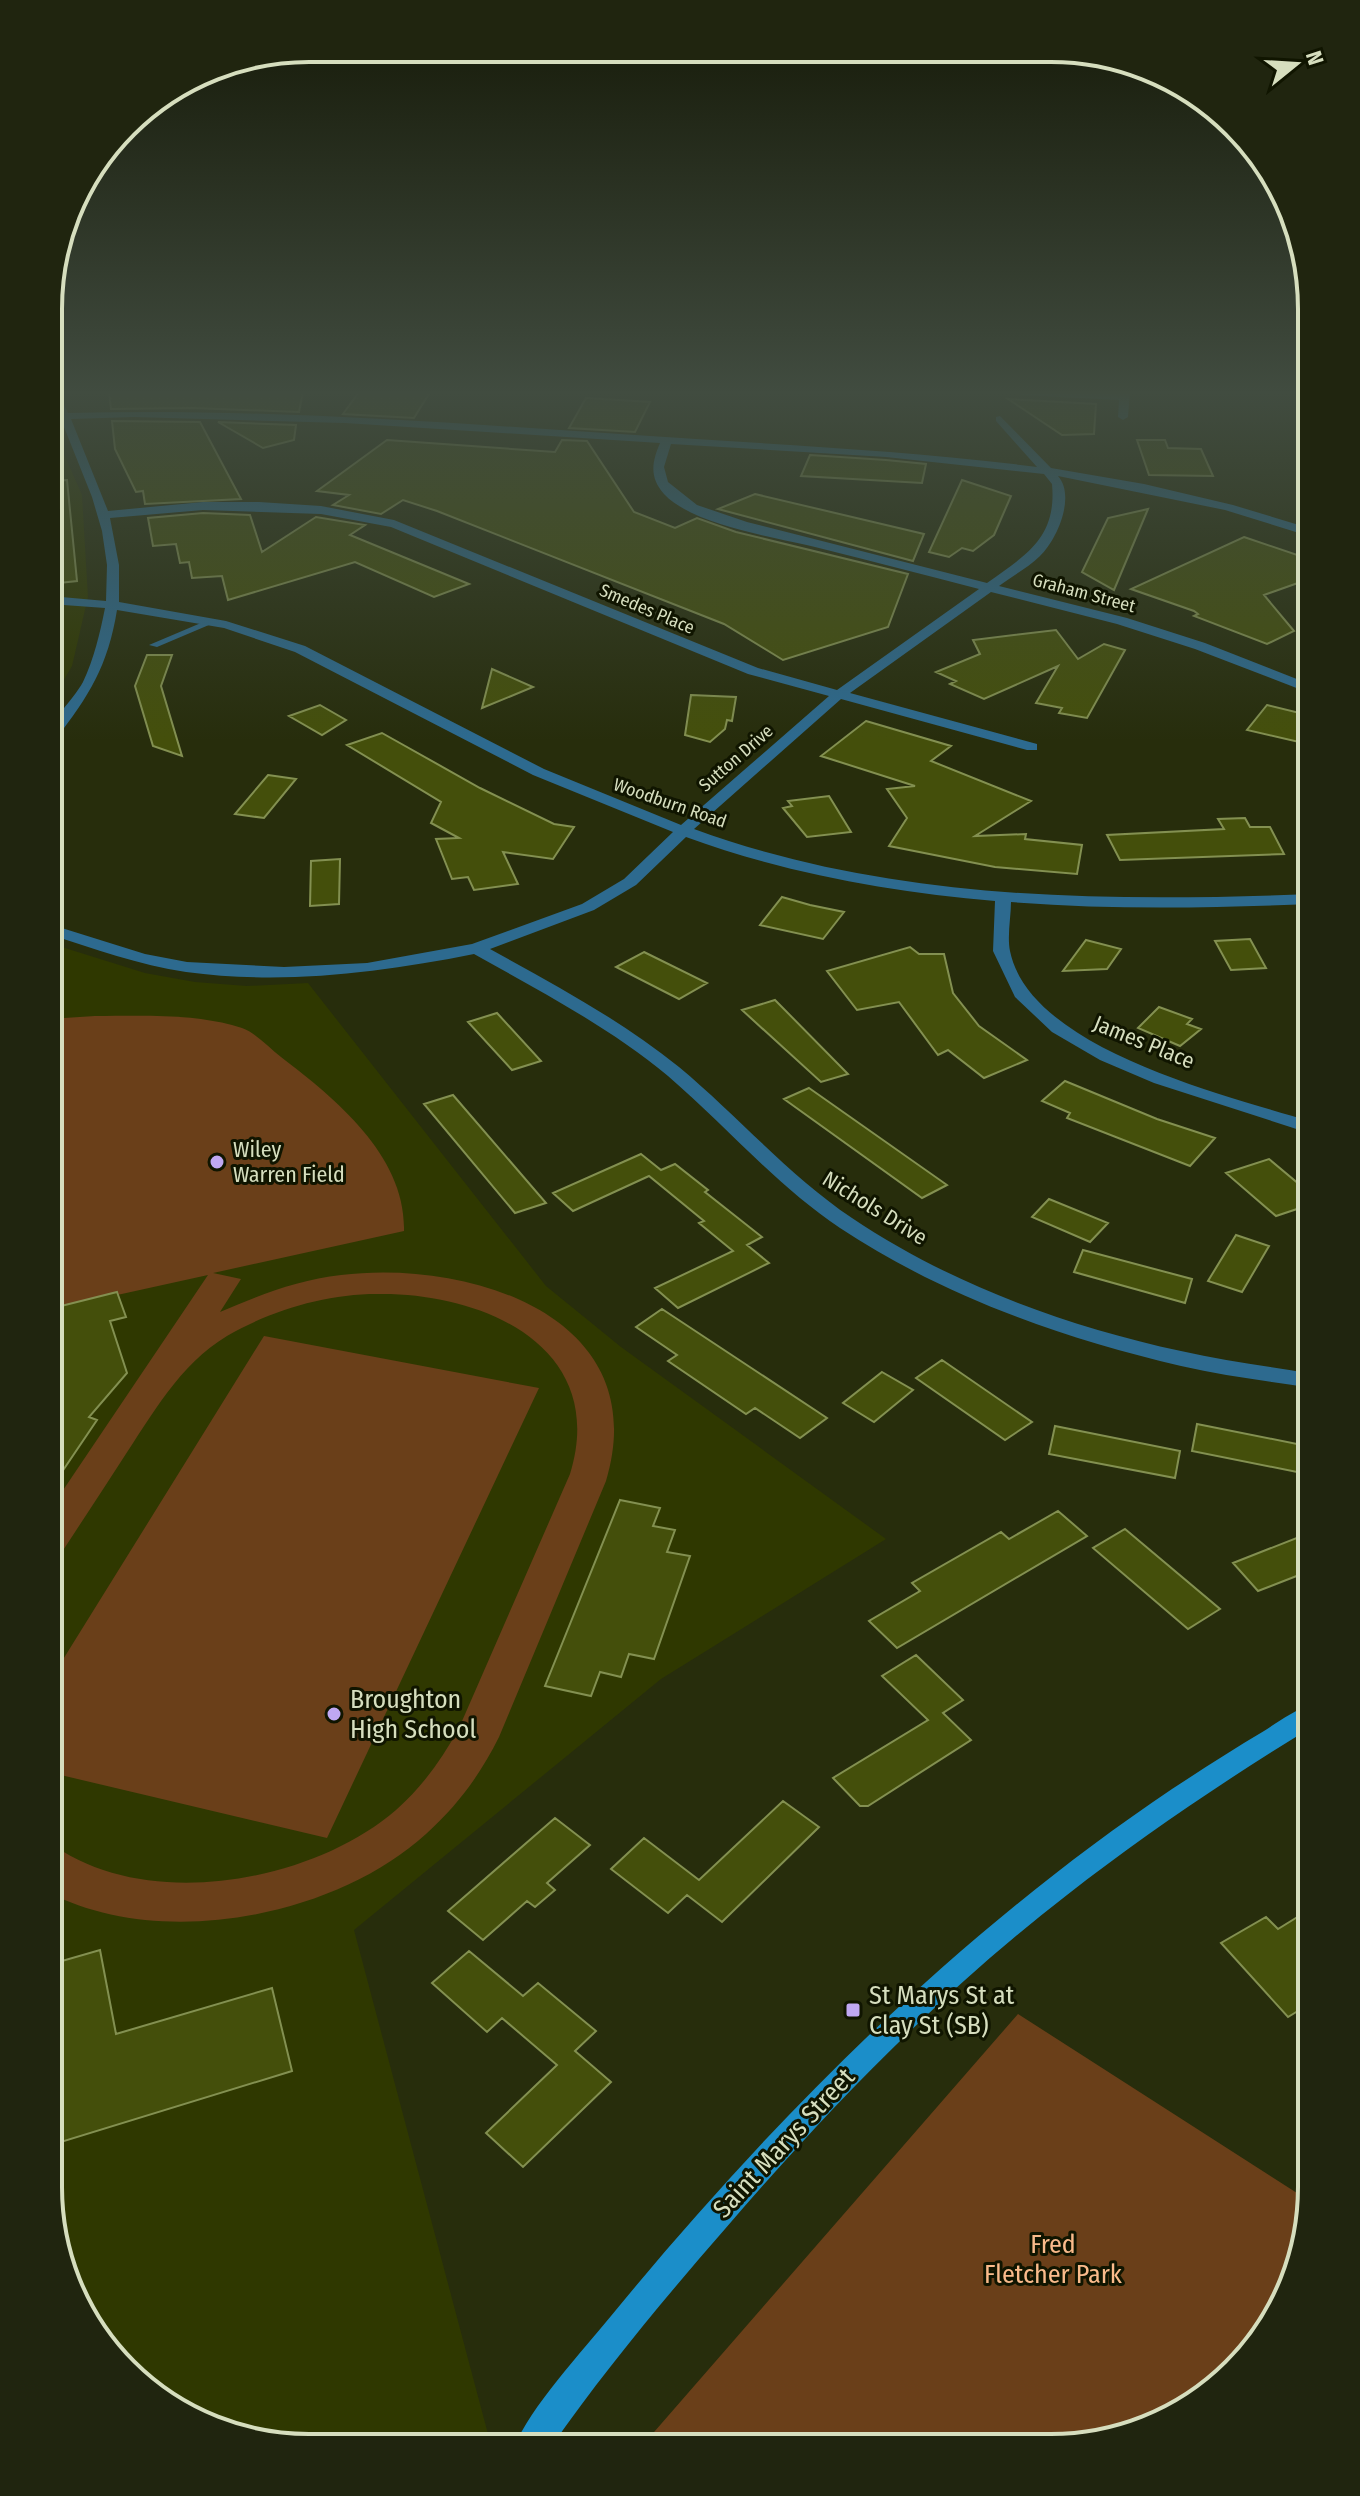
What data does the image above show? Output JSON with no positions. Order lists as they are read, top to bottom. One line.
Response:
{"streets":{"main road":["Saint Marys Street"],"street":["Graham Street","Smedes Place","Sutton Drive","Woodburn Road","James Place","Nichols Drive"]},"crossings":[["Graham Street","Sutton Drive"],["Smedes Place","Sutton Drive"],["Sutton Drive","Woodburn Road"],["Sutton Drive","Nichols Drive"],["Woodburn Road","James Place"]],"parks":["Fred Fletcher Park"],"places":{"other":["Wiley Warren Field","Broughton High School"],"transit":["St Marys St at Clay St (SB)"]},"north":"right"}
